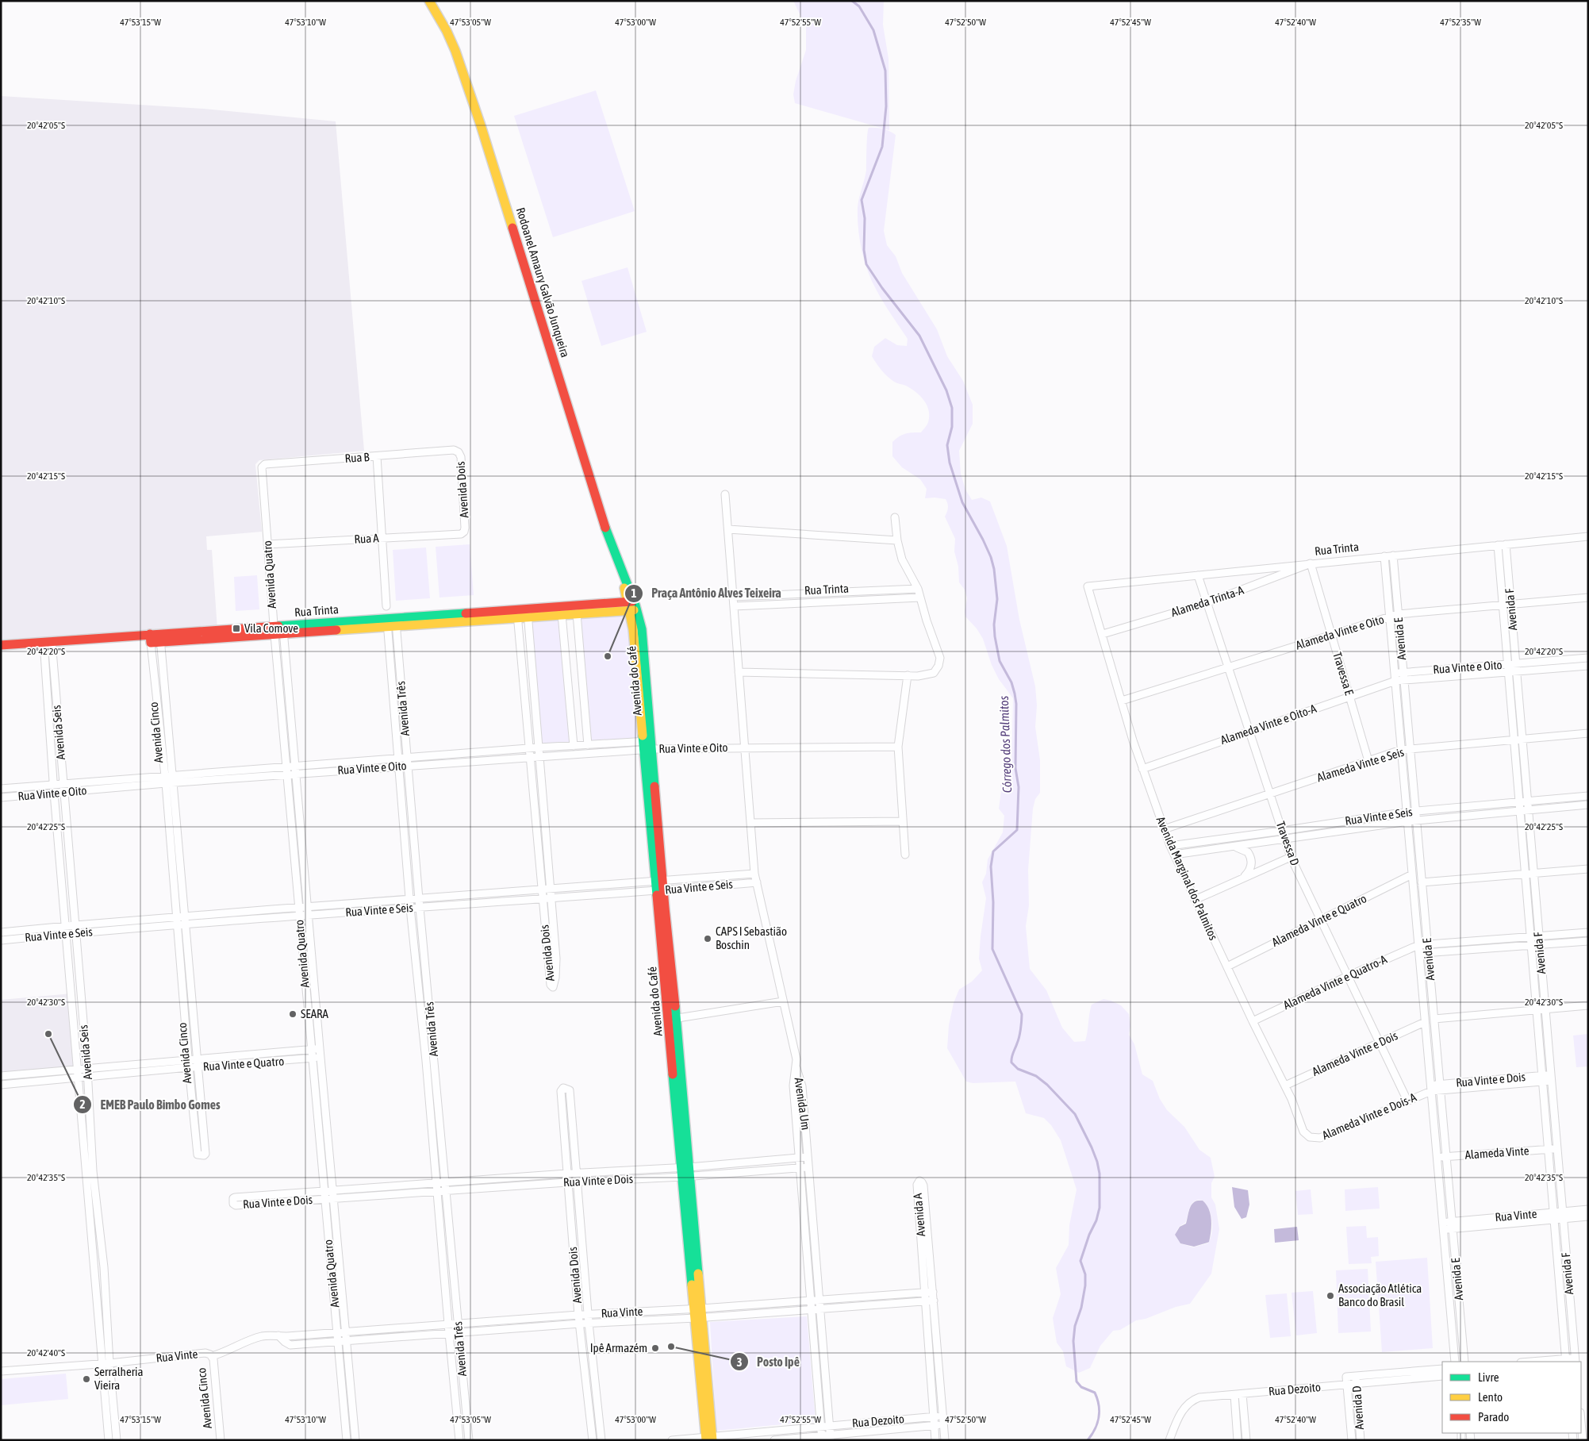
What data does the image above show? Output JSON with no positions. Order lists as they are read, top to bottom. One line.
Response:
{"streets":{"main road":["Rodoanel Amaury Galvão Junqueira","Rua Trinta","Avenida do Café"],"street":["Rua B","Avenida Dois","Rua A","Avenida Quatro","Alameda Trinta-A","Avenida F","Alameda Vinte e Oito","Avenida E","Rua Vinte e Oito","Travessa E","Avenida Três","Alameda Vinte e Oito-A","Avenida Seis","Avenida Cinco","Alameda Vinte e Seis","Rua Vinte e Seis","Travessa D","Avenida Marginal dos Palmitos","Alameda Vinte e Quatro","Alameda Vinte e Quatro-A","Alameda Vinte e Dois","Rua Vinte e Quatro","Rua Vinte e Dois","Avenida Um","Alameda Vinte e Dois-A","Alameda Vinte","Avenida A","Rua Vinte","Rua Dezoito","Avenida D"]},"crossings":[["Rodoanel Amaury Galvão Junqueira","Avenida do Café"],["Rua B","Avenida Dois"],["Rua B","Avenida Quatro"],["Avenida Dois","Rua A"],["Avenida Dois","Rua Trinta"],["Avenida Dois","Rua Vinte e Oito"],["Avenida Dois","Rua Vinte e Seis"],["Avenida Dois","Rua Vinte e Dois"],["Avenida Dois","Rua Vinte"],["Rua A","Avenida Quatro"],["Rua Trinta","Avenida Quatro"],["Rua Trinta","Alameda Trinta-A"],["Rua Trinta","Avenida F"],["Rua Trinta","Avenida E"],["Rua Trinta","Travessa E"],["Rua Trinta","Avenida do Café"],["Rua Trinta","Avenida Três"],["Rua Trinta","Avenida Seis"],["Rua Trinta","Avenida Cinco"],["Rua Trinta","Travessa D"],["Rua Trinta","Avenida Marginal dos Palmitos"],["Avenida Quatro","Rua Vinte e Oito"],["Avenida Quatro","Rua Vinte e Seis"],["Avenida Quatro","Rua Vinte e Quatro"],["Avenida Quatro","Rua Vinte e Dois"],["Avenida Quatro","Rua Vinte"],["Alameda Trinta-A","Travessa E"],["Alameda Trinta-A","Travessa D"],["Alameda Trinta-A","Avenida Marginal dos Palmitos"],["Avenida F","Alameda Vinte e Oito"],["Avenida F","Rua Vinte e Oito"],["Avenida F","Alameda Vinte e Seis"],["Avenida F","Rua Vinte e Seis"],["Avenida F","Rua Vinte e Dois"],["Avenida F","Alameda Vinte"],["Avenida F","Rua Vinte"],["Alameda Vinte e Oito","Avenida E"],["Alameda Vinte e Oito","Travessa E"],["Alameda Vinte e Oito","Travessa D"],["Alameda Vinte e Oito","Avenida Marginal dos Palmitos"],["Avenida E","Rua Vinte e Oito"],["Avenida E","Alameda Vinte e Oito-A"],["Avenida E","Alameda Vinte e Seis"],["Avenida E","Rua Vinte e Seis"],["Avenida E","Alameda Vinte e Quatro"],["Avenida E","Alameda Vinte e Quatro-A"],["Avenida E","Alameda Vinte e Dois"],["Avenida E","Rua Vinte e Dois"],["Avenida E","Alameda Vinte e Dois-A"],["Avenida E","Alameda Vinte"],["Avenida E","Rua Vinte"],["Rua Vinte e Oito","Avenida do Café"],["Rua Vinte e Oito","Avenida Três"],["Rua Vinte e Oito","Alameda Vinte e Oito-A"],["Rua Vinte e Oito","Avenida Seis"],["Rua Vinte e Oito","Avenida Cinco"],["Travessa E","Alameda Vinte e Oito-A"],["Travessa E","Alameda Vinte e Seis"],["Avenida do Café","Rua Vinte e Seis"],["Avenida do Café","Rua Vinte e Dois"],["Avenida do Café","Rua Vinte"],["Avenida do Café","Rua Dezoito"],["Avenida Três","Rua Vinte e Seis"],["Avenida Três","Rua Vinte e Dois"],["Avenida Três","Rua Vinte"],["Alameda Vinte e Oito-A","Travessa D"],["Alameda Vinte e Oito-A","Avenida Marginal dos Palmitos"],["Avenida Seis","Rua Vinte e Seis"],["Avenida Seis","Rua Vinte e Quatro"],["Avenida Seis","Rua Vinte"],["Avenida Cinco","Rua Vinte e Seis"],["Avenida Cinco","Rua Vinte e Quatro"],["Avenida Cinco","Rua Vinte"],["Alameda Vinte e Seis","Travessa D"],["Alameda Vinte e Seis","Avenida Marginal dos Palmitos"],["Rua Vinte e Seis","Travessa D"],["Rua Vinte e Seis","Avenida Marginal dos Palmitos"],["Travessa D","Alameda Vinte e Quatro"],["Travessa D","Alameda Vinte e Quatro-A"],["Travessa D","Alameda Vinte e Dois"],["Travessa D","Alameda Vinte e Dois-A"],["Avenida Marginal dos Palmitos","Alameda Vinte e Quatro"],["Avenida Marginal dos Palmitos","Alameda Vinte e Quatro-A"],["Avenida Marginal dos Palmitos","Alameda Vinte e Dois"],["Avenida Marginal dos Palmitos","Alameda Vinte e Dois-A"],["Rua Vinte e Dois","Avenida Um"],["Rua Vinte e Dois","Alameda Vinte e Dois-A"],["Avenida Um","Rua Vinte"],["Avenida Um","Rua Dezoito"],["Avenida A","Rua Vinte"],["Avenida A","Rua Dezoito"],["Rua Dezoito","Avenida D"]],"water":["Córrego dos Palmitos"],"places":{"transit":["Vila Comove"],"other":["Praça Antônio Alves Teixeira","CAPS I Sebastião Boschin","SEARA","EMEB Paulo Bimbo Gomes","Associação Atlética Banco do Brasil","Posto Ipê","Ipê Armazém","Serralheria Vieira"]},"legend":["Livre","Lento","Parado"],"coordinates":["47°53'15\"W","47°53'10\"W","47°53'05\"W","47°53'00\"W","47°52'55\"W","47°52'50\"W","47°52'45\"W","47°52'40\"W","47°52'35\"W","20°42'05\"S","20°42'10\"S","20°42'15\"S","20°42'20\"S","20°42'25\"S","20°42'30\"S","20°42'35\"S","20°42'40\"S"]}
